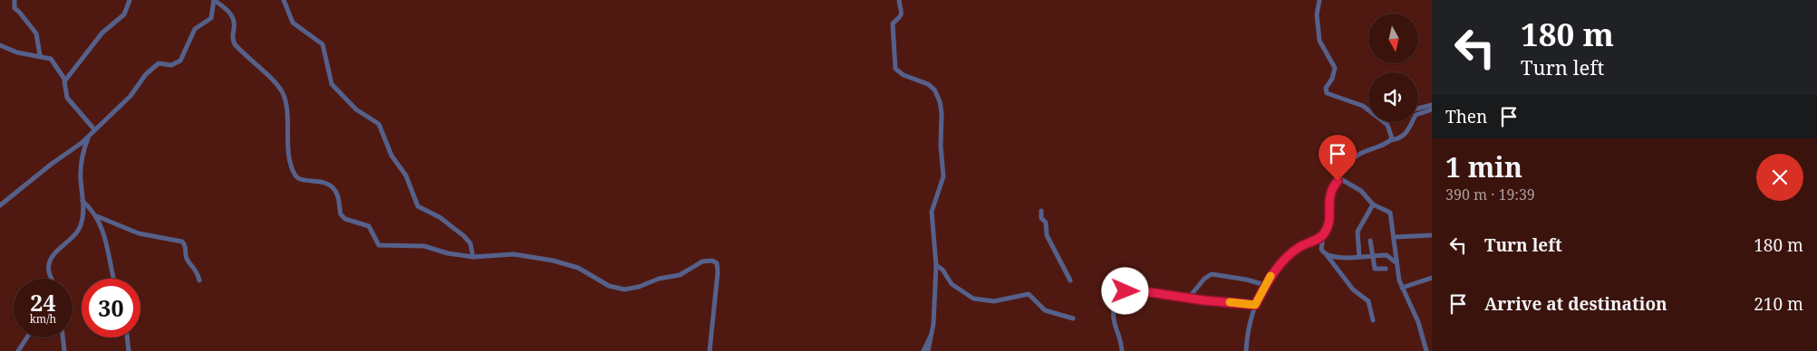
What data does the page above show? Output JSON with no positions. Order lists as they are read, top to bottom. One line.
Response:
{"north":"bottom","page":{"turn":["180 m","Turn left"],"then":"Then","heading":["1 min","390 m · 19:39"],"list":[{"name":"Turn left","value":"180 m"},{"name":"Arrive at destination","value":"210 m"}],"speed":"24 km/h","limit":"30"}}
